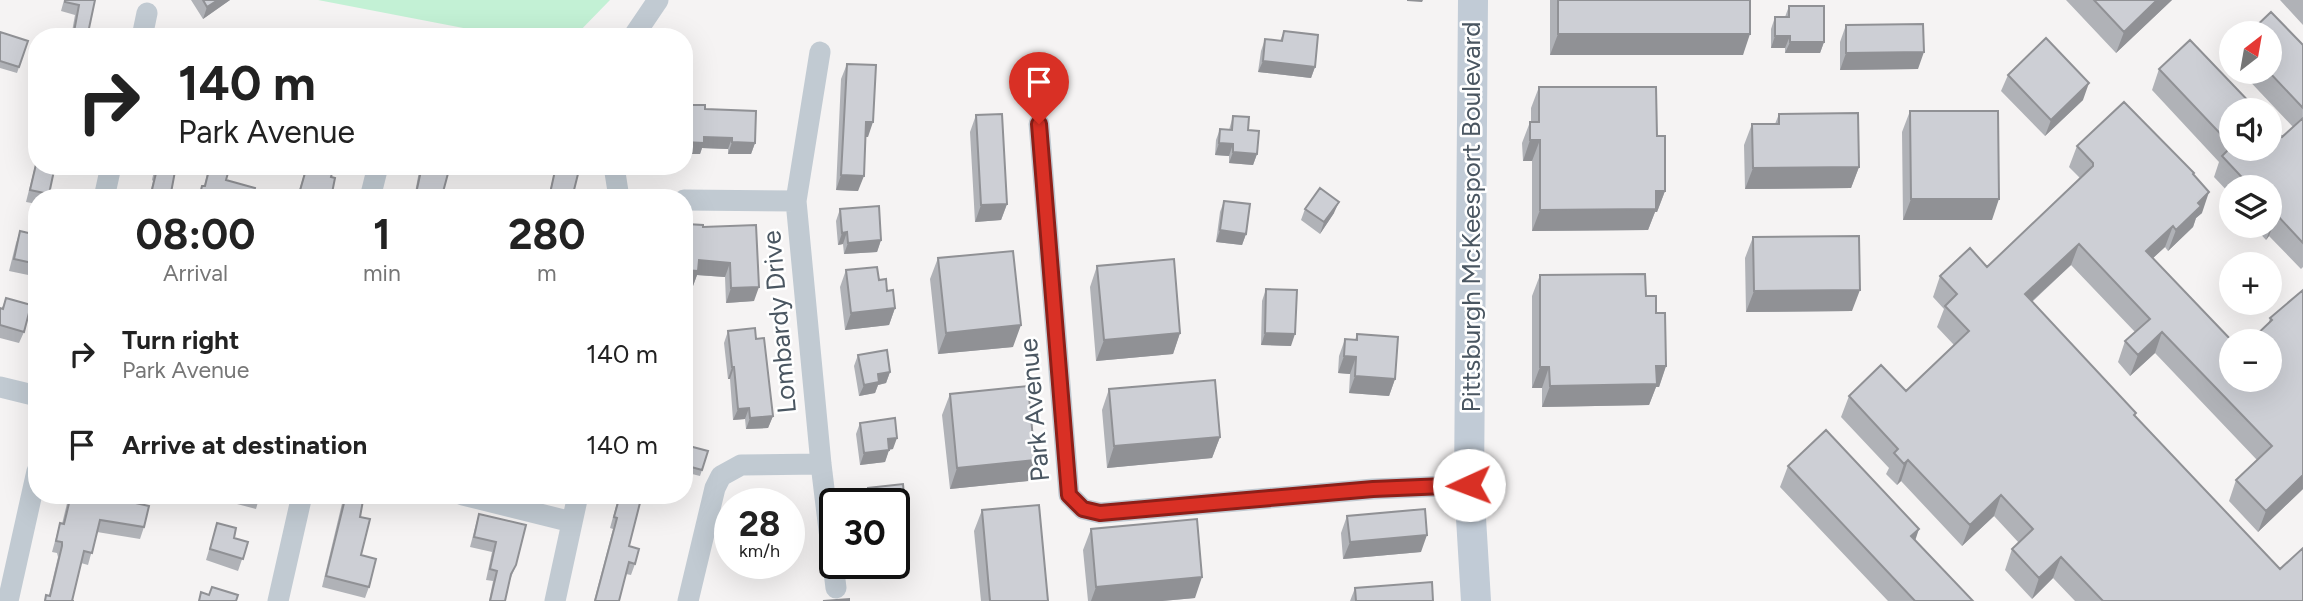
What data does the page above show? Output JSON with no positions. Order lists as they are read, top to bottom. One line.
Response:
{"streets":{"main road":["Pittsburgh McKeesport Boulevard"],"street":["Lombardy Drive","Park Avenue"]},"crossings":[["Pittsburgh McKeesport Boulevard","Park Avenue"]],"north":"top right","page":{"map_buttons":["+","−"],"turn":["140 m","Park Avenue"],"eta":["08:00","Arrival","1","min","280","m"],"list":[{"name":"Turn right","note":"Park Avenue","value":"140 m"},{"name":"Arrive at destination","value":"140 m"}],"speed":"28 km/h","limit":"30"}}
